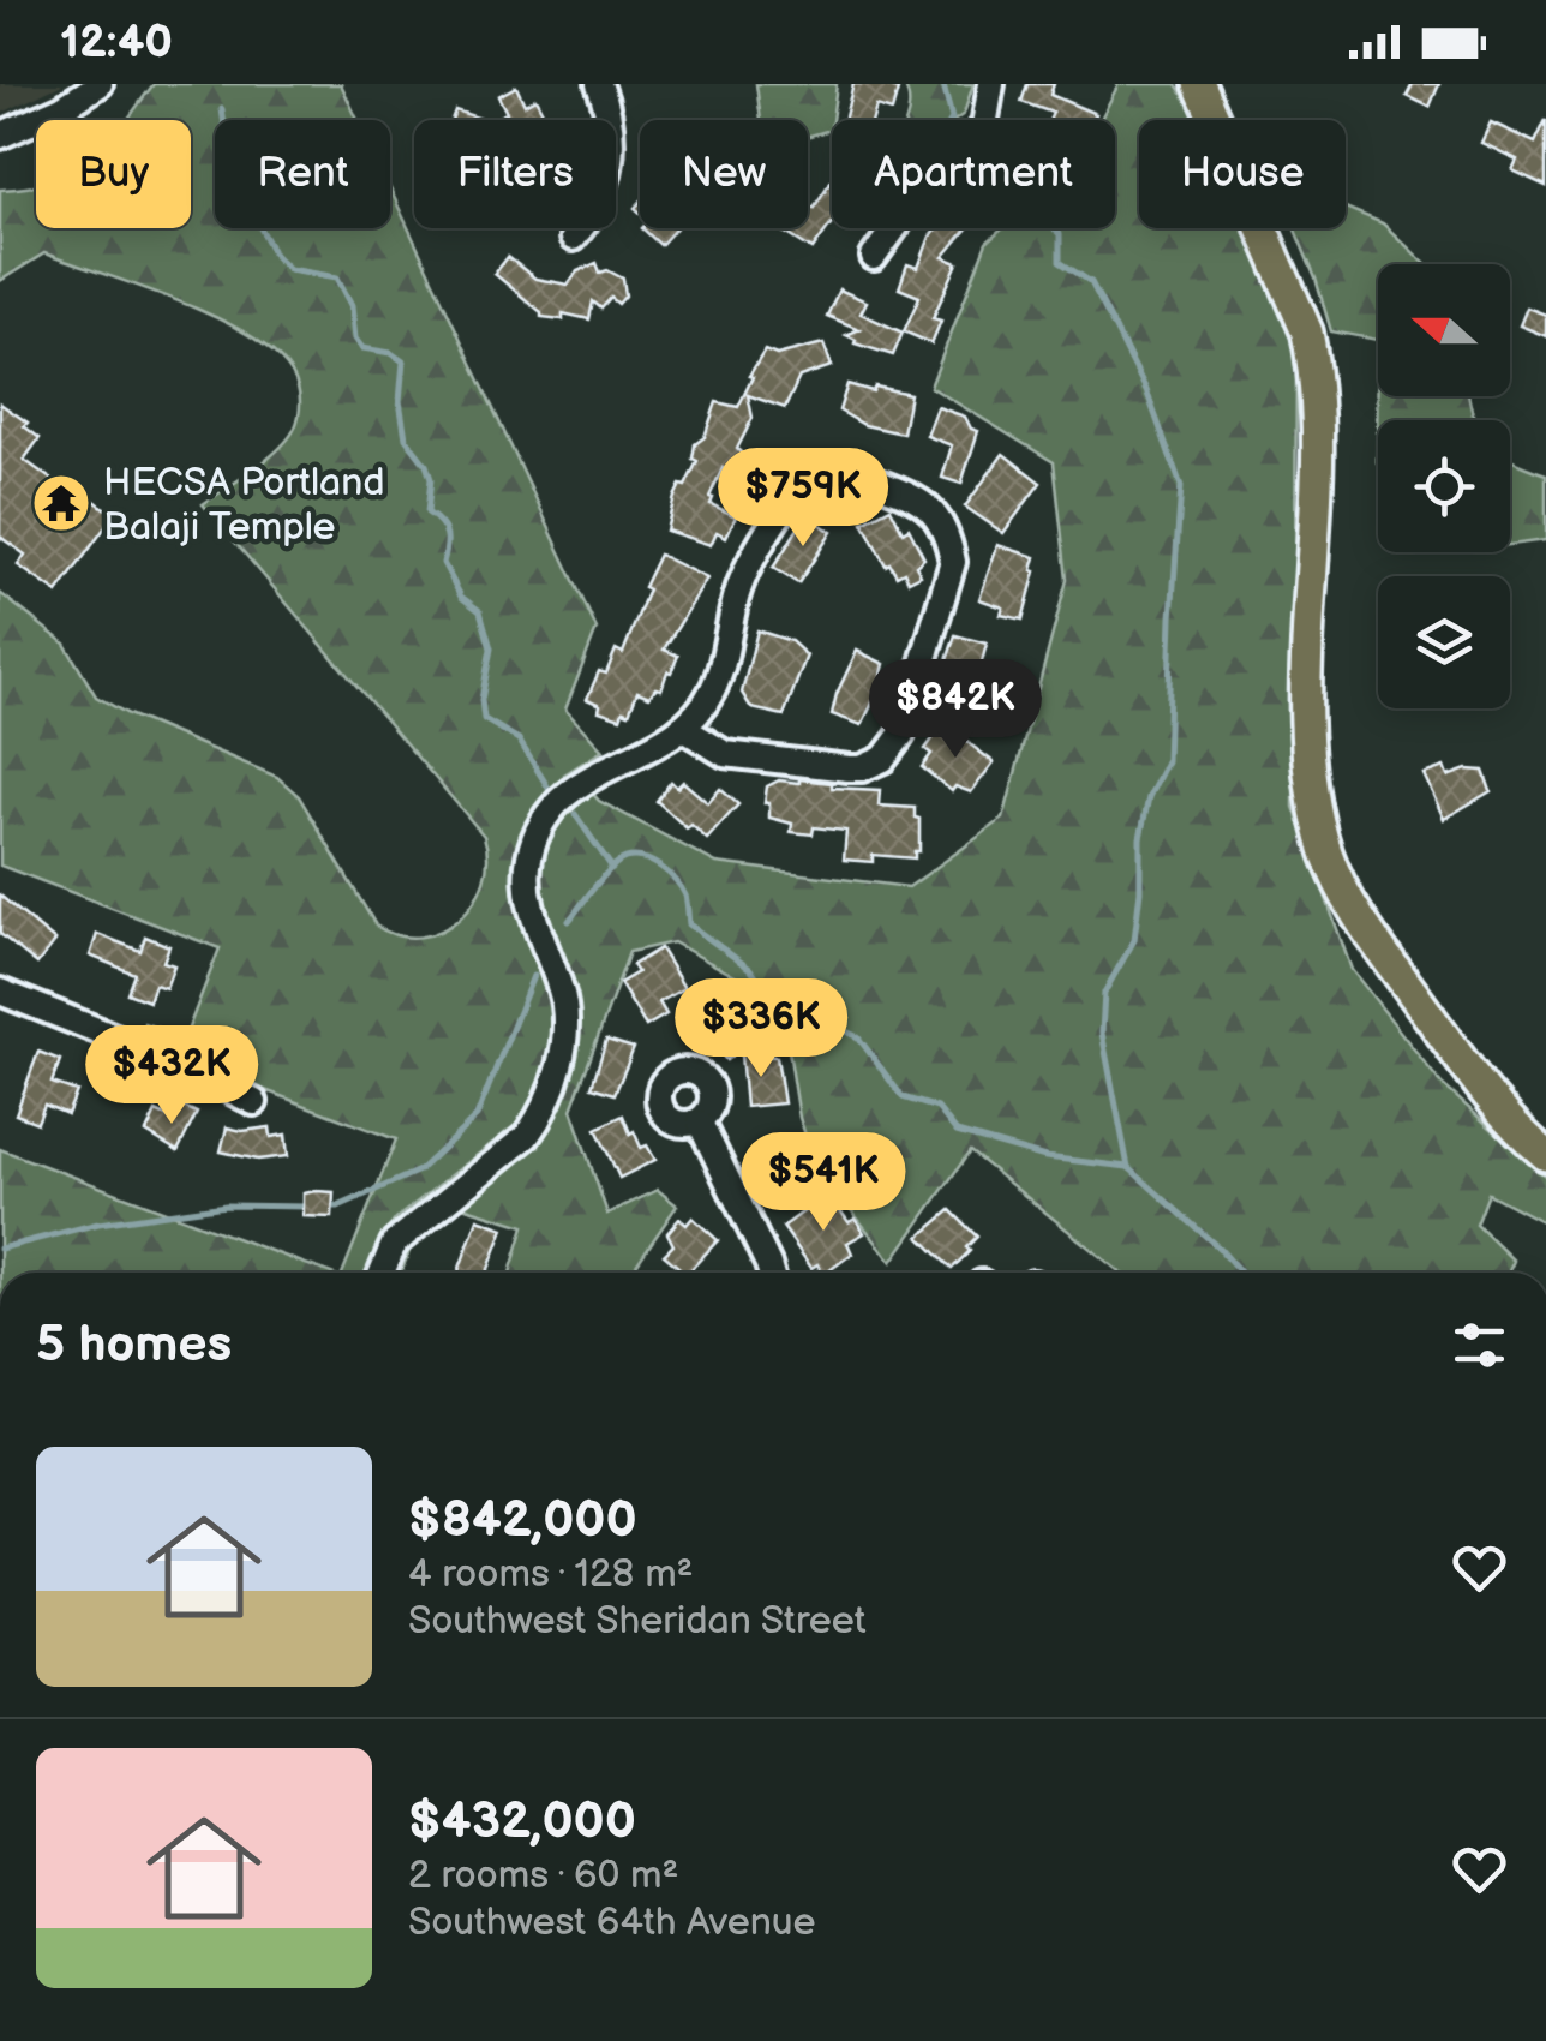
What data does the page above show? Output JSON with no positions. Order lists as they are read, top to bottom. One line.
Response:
{"places":{"temple":["HECSA Portland Balaji Temple"]},"north":"left","page":{"status":"12:40","chip":["Buy","Rent","Filters","New","Apartment","House"],"price":["$759K","$842K","$336K","$432K","$541K"],"heading":"5 homes","list":[{"name":"$842,000","note":"4 rooms · 128 m² · Southwest Sheridan Street"},{"name":"$432,000","note":"2 rooms · 60 m² · Southwest 64th Avenue"}]}}
